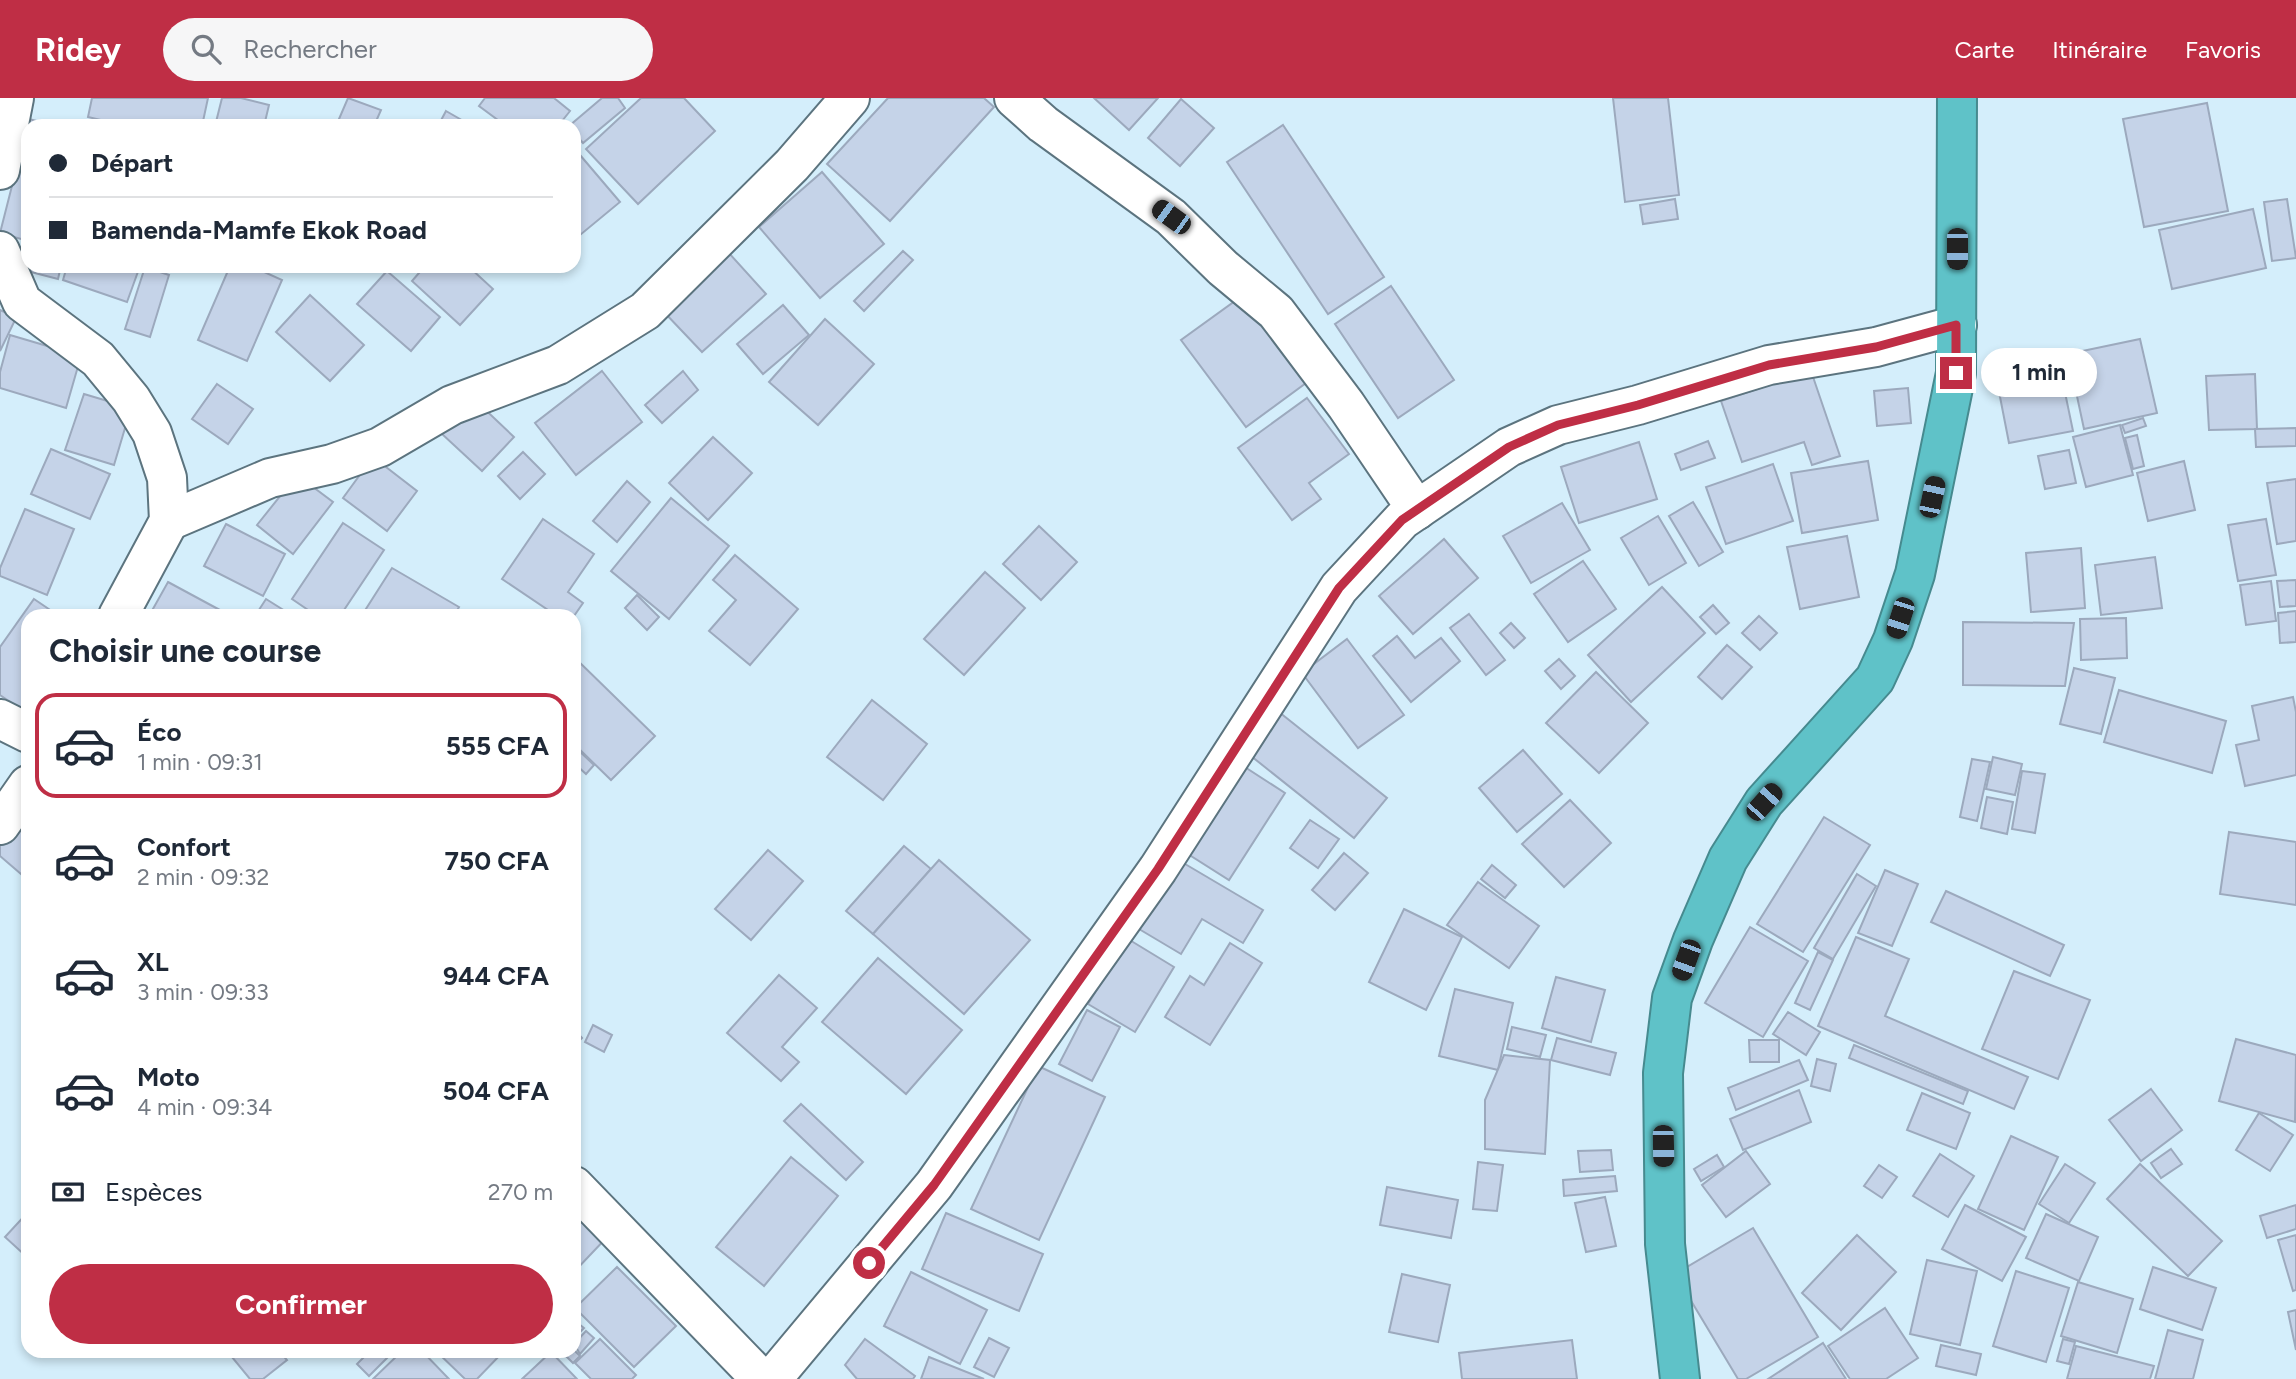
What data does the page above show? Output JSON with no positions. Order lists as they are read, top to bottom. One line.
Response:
{"page":{"header":"Ridey","search":"Rechercher","nav":["Carte","Itinéraire","Favoris"],"banner":["Départ","Bamenda-Mamfe Ekok Road"],"bubble":"1 min","heading":"Choisir une course","list":[{"name":"Éco","note":"1 min · 09:31","value":"555 CFA"},{"name":"Confort","note":"2 min · 09:32","value":"750 CFA"},{"name":"XL","note":"3 min · 09:33","value":"944 CFA"},{"name":"Moto","note":"4 min · 09:34","value":"504 CFA"}],"pay":["Espèces","270 m"],"buttons":"Confirmer"}}
